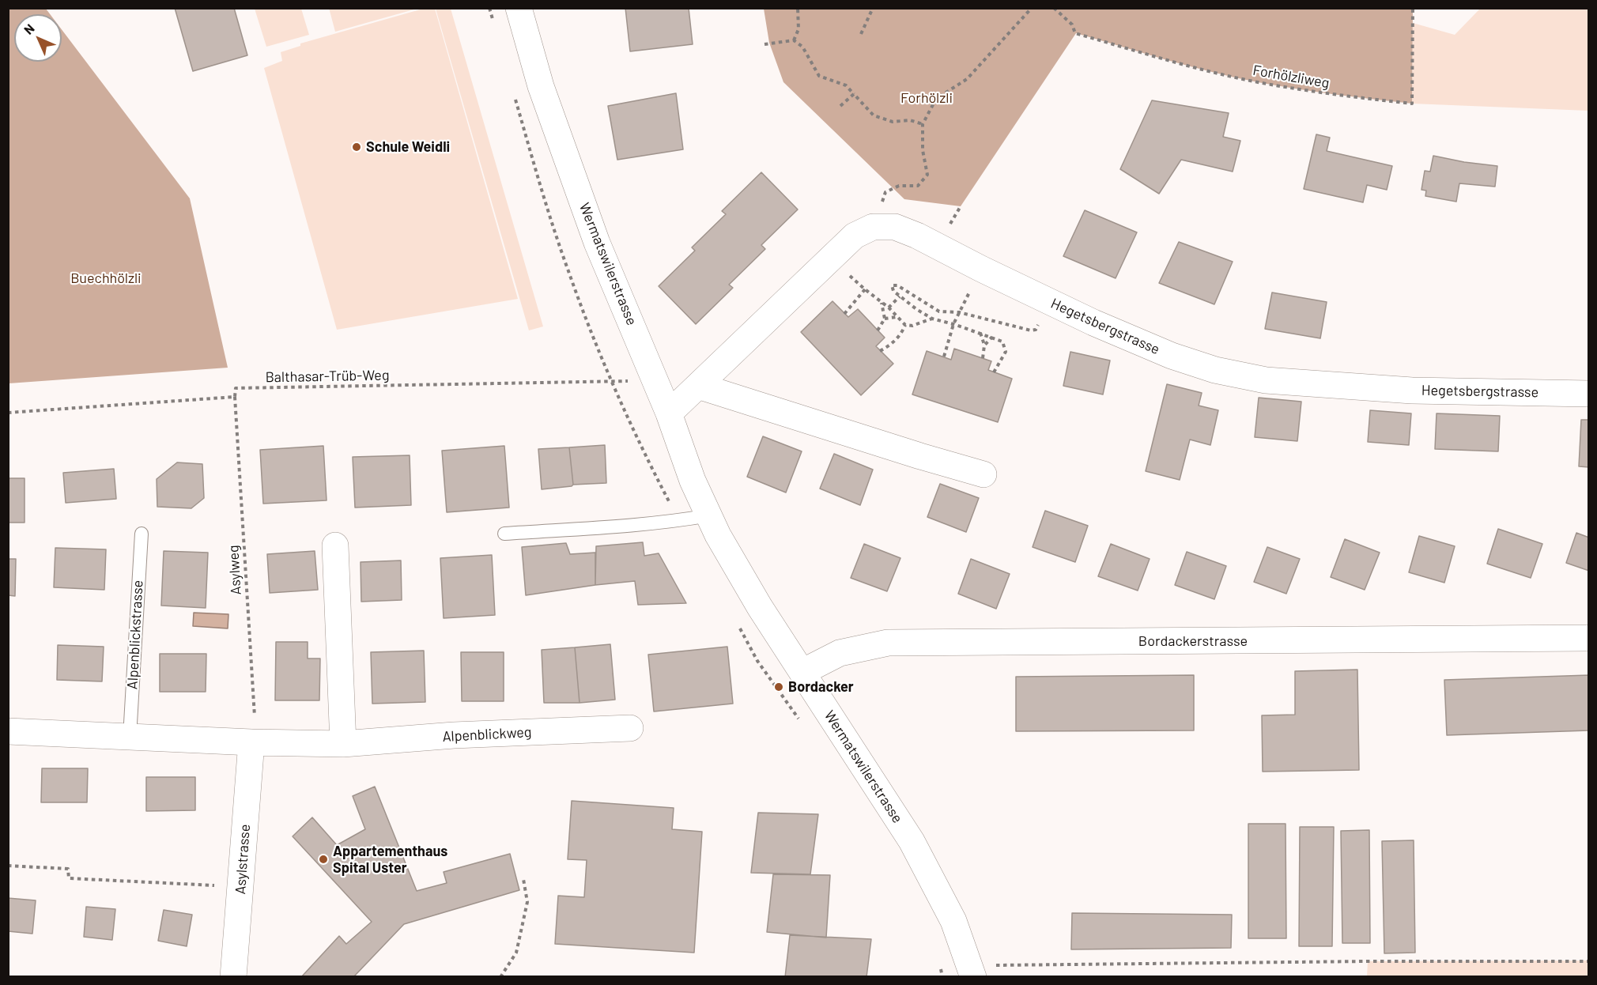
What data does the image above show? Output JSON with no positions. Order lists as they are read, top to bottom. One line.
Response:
{"streets":{"street":["Wermatswilerstrasse","Hegetsbergstrasse","Bordackerstrasse","Alpenblickweg","Asylstrasse"],"lane":["Alpenblickstrasse"],"path":["Forhölzliweg","Balthasar-Trüb-Weg","Asylweg"]},"crossings":[["Wermatswilerstrasse","Balthasar-Trüb-Weg"],["Wermatswilerstrasse","Bordackerstrasse"],["Balthasar-Trüb-Weg","Asylweg"],["Asylweg","Alpenblickweg"],["Asylweg","Asylstrasse"],["Alpenblickweg","Asylstrasse"]],"parks":["Forhölzli","Buechhölzli"],"places":["Schule Weidli","Bordacker","Appartementhaus Spital Uster"],"north":"top left"}
